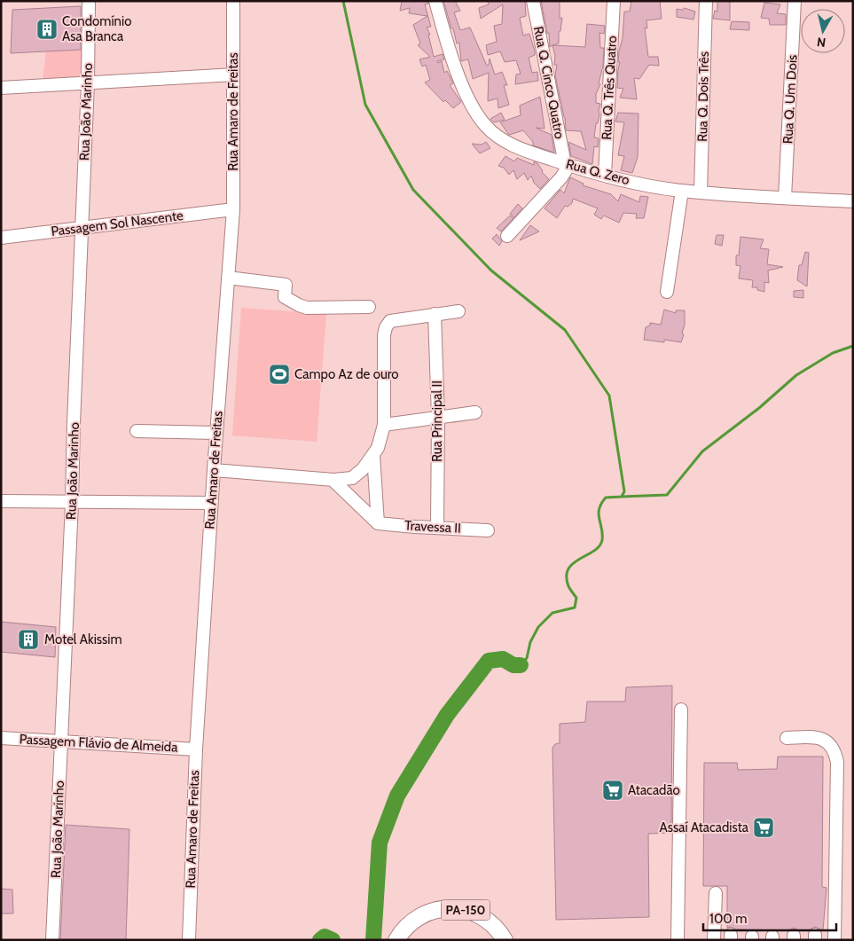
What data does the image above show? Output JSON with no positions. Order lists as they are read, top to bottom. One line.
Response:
{"streets":{"main road":["PA-150"],"street":["Rua Q. Cinco Quatro","Rua Q. Três Quatro","Rua Q. Dois Três","Rua Q. Um Dois","Rua João Marinho","Rua Amaro de Freitas","Rua Q. Zero","Passagem Sol Nascente","Rua Principal II","Travessa II","Passagem Flávio de Almeida"]},"crossings":[["Rua Q. Cinco Quatro","Rua Q. Zero"],["Rua Q. Três Quatro","Rua Q. Zero"],["Rua Q. Dois Três","Rua Q. Zero"],["Rua Q. Um Dois","Rua Q. Zero"],["Rua João Marinho","Passagem Sol Nascente"],["Rua João Marinho","Passagem Flávio de Almeida"],["Rua Amaro de Freitas","Passagem Sol Nascente"],["Rua Amaro de Freitas","Passagem Flávio de Almeida"],["Rua Principal II","Travessa II"]],"places":{"building":["Condomínio Asa Branca","Motel Akissim"],"sports":["Campo Az de ouro"],"supermarket":["Atacadão","Assaí Atacadista"]},"scale_bar":"100 m","north":"bottom"}
